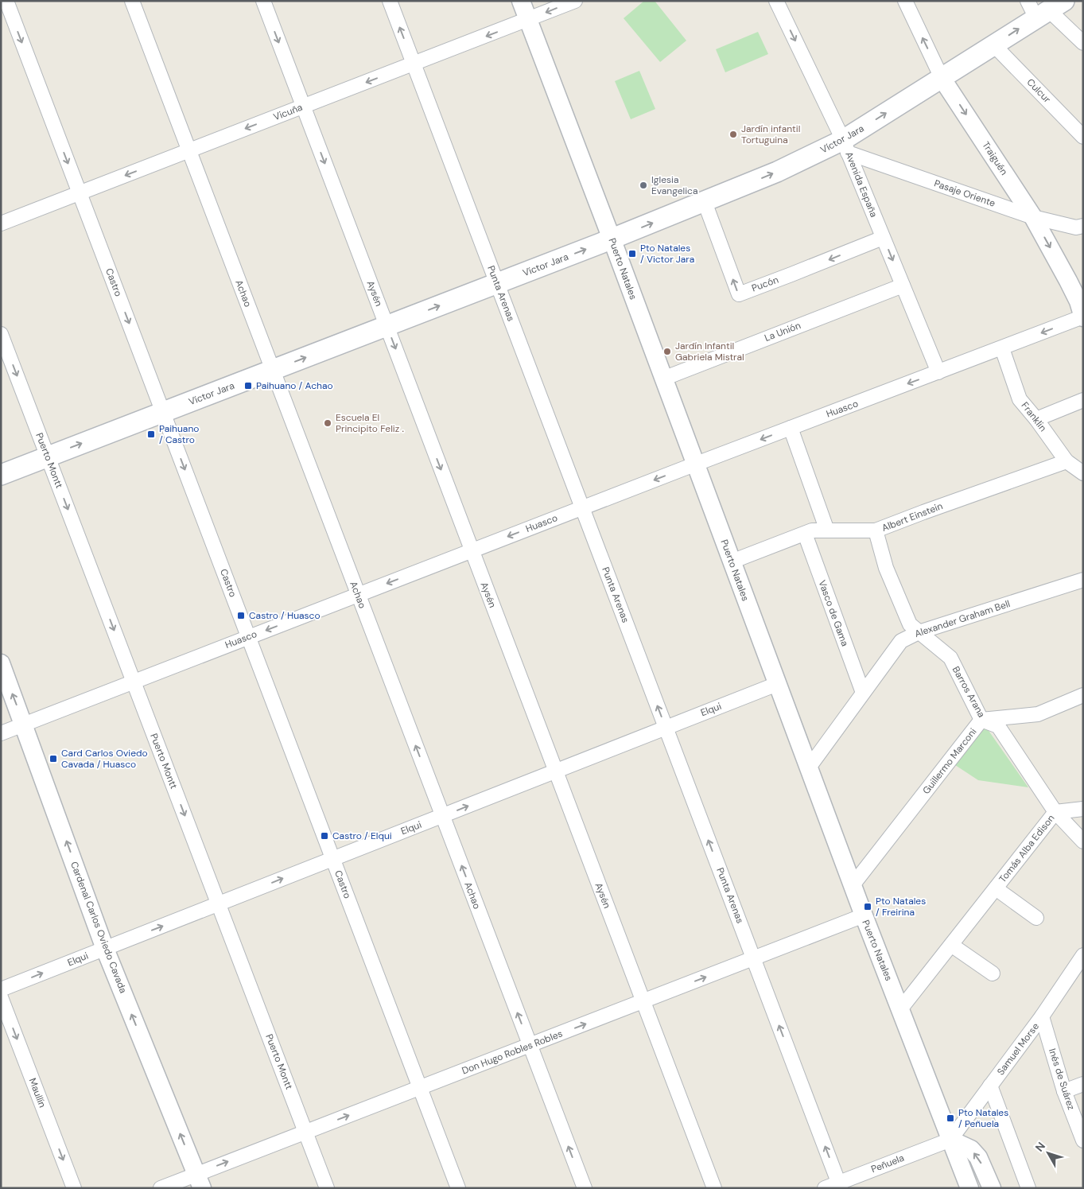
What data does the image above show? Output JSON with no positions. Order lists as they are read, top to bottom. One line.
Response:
{"streets":{"main road":["Víctor Jara"],"street":["Culcur","Vicuña","Traiguén","Avenida España","Pasaje Oriente","Puerto Natales","Castro","Pucón","Achao","Aysén","Punta Arenas","La Unión","Huasco","Franklin","Puerto Montt","Albert Einstein","Vasco de Gama","Alexander Graham Bell","Barros Arana","Elqui","Guillermo Marconi","Tomás Alba Edison","Cardenal Carlos Oviedo Cavada","Samuel Morse","Don Hugo Robles Robles","Inés de Suárez","Maullín","Peñuela"]},"crossings":[["Culcur","Víctor Jara"],["Vicuña","Puerto Natales"],["Vicuña","Castro"],["Vicuña","Achao"],["Vicuña","Aysén"],["Vicuña","Punta Arenas"],["Víctor Jara","Traiguén"],["Víctor Jara","Avenida España"],["Víctor Jara","Pasaje Oriente"],["Víctor Jara","Puerto Natales"],["Víctor Jara","Castro"],["Víctor Jara","Pucón"],["Víctor Jara","Achao"],["Víctor Jara","Aysén"],["Víctor Jara","Punta Arenas"],["Víctor Jara","Puerto Montt"],["Traiguén","Pasaje Oriente"],["Traiguén","Huasco"],["Avenida España","Pasaje Oriente"],["Avenida España","Pucón"],["Avenida España","La Unión"],["Avenida España","Huasco"],["Puerto Natales","La Unión"],["Puerto Natales","Huasco"],["Puerto Natales","Albert Einstein"],["Puerto Natales","Alexander Graham Bell"],["Puerto Natales","Elqui"],["Puerto Natales","Guillermo Marconi"],["Puerto Natales","Tomás Alba Edison"],["Puerto Natales","Samuel Morse"],["Puerto Natales","Don Hugo Robles Robles"],["Puerto Natales","Peñuela"],["Castro","Huasco"],["Castro","Elqui"],["Castro","Don Hugo Robles Robles"],["Achao","Huasco"],["Achao","Elqui"],["Achao","Don Hugo Robles Robles"],["Aysén","Huasco"],["Aysén","Elqui"],["Aysén","Don Hugo Robles Robles"],["Punta Arenas","Huasco"],["Punta Arenas","Elqui"],["Punta Arenas","Don Hugo Robles Robles"],["Punta Arenas","Peñuela"],["Huasco","Franklin"],["Huasco","Puerto Montt"],["Huasco","Cardenal Carlos Oviedo Cavada"],["Franklin","Albert Einstein"],["Puerto Montt","Elqui"],["Puerto Montt","Don Hugo Robles Robles"],["Albert Einstein","Vasco de Gama"],["Albert Einstein","Barros Arana"],["Vasco de Gama","Alexander Graham Bell"],["Alexander Graham Bell","Barros Arana"],["Barros Arana","Guillermo Marconi"],["Barros Arana","Tomás Alba Edison"],["Elqui","Cardenal Carlos Oviedo Cavada"],["Cardenal Carlos Oviedo Cavada","Don Hugo Robles Robles"],["Samuel Morse","Inés de Suárez"],["Samuel Morse","Peñuela"]],"one_way":["Vicuña","Víctor Jara","Avenida España","Castro","Achao","Aysén","Punta Arenas","Huasco","Puerto Montt","Elqui","Cardenal Carlos Oviedo Cavada","Don Hugo Robles Robles","Maullín"],"places":{"other":["Jardín infantil Tortuguina","Iglesia Evangelica","Jardín Infantil Gabriela Mistral","Escuela El Principito Feliz ."],"transit":["Pto Natales / Victor Jara","Paihuano / Achao","Paihuano / Castro","Castro / Huasco","Card Carlos Oviedo Cavada / Huasco","Castro / Elqui","Pto Natales / Freirina","Pto Natales / Peñuela"]},"north":"top left"}
